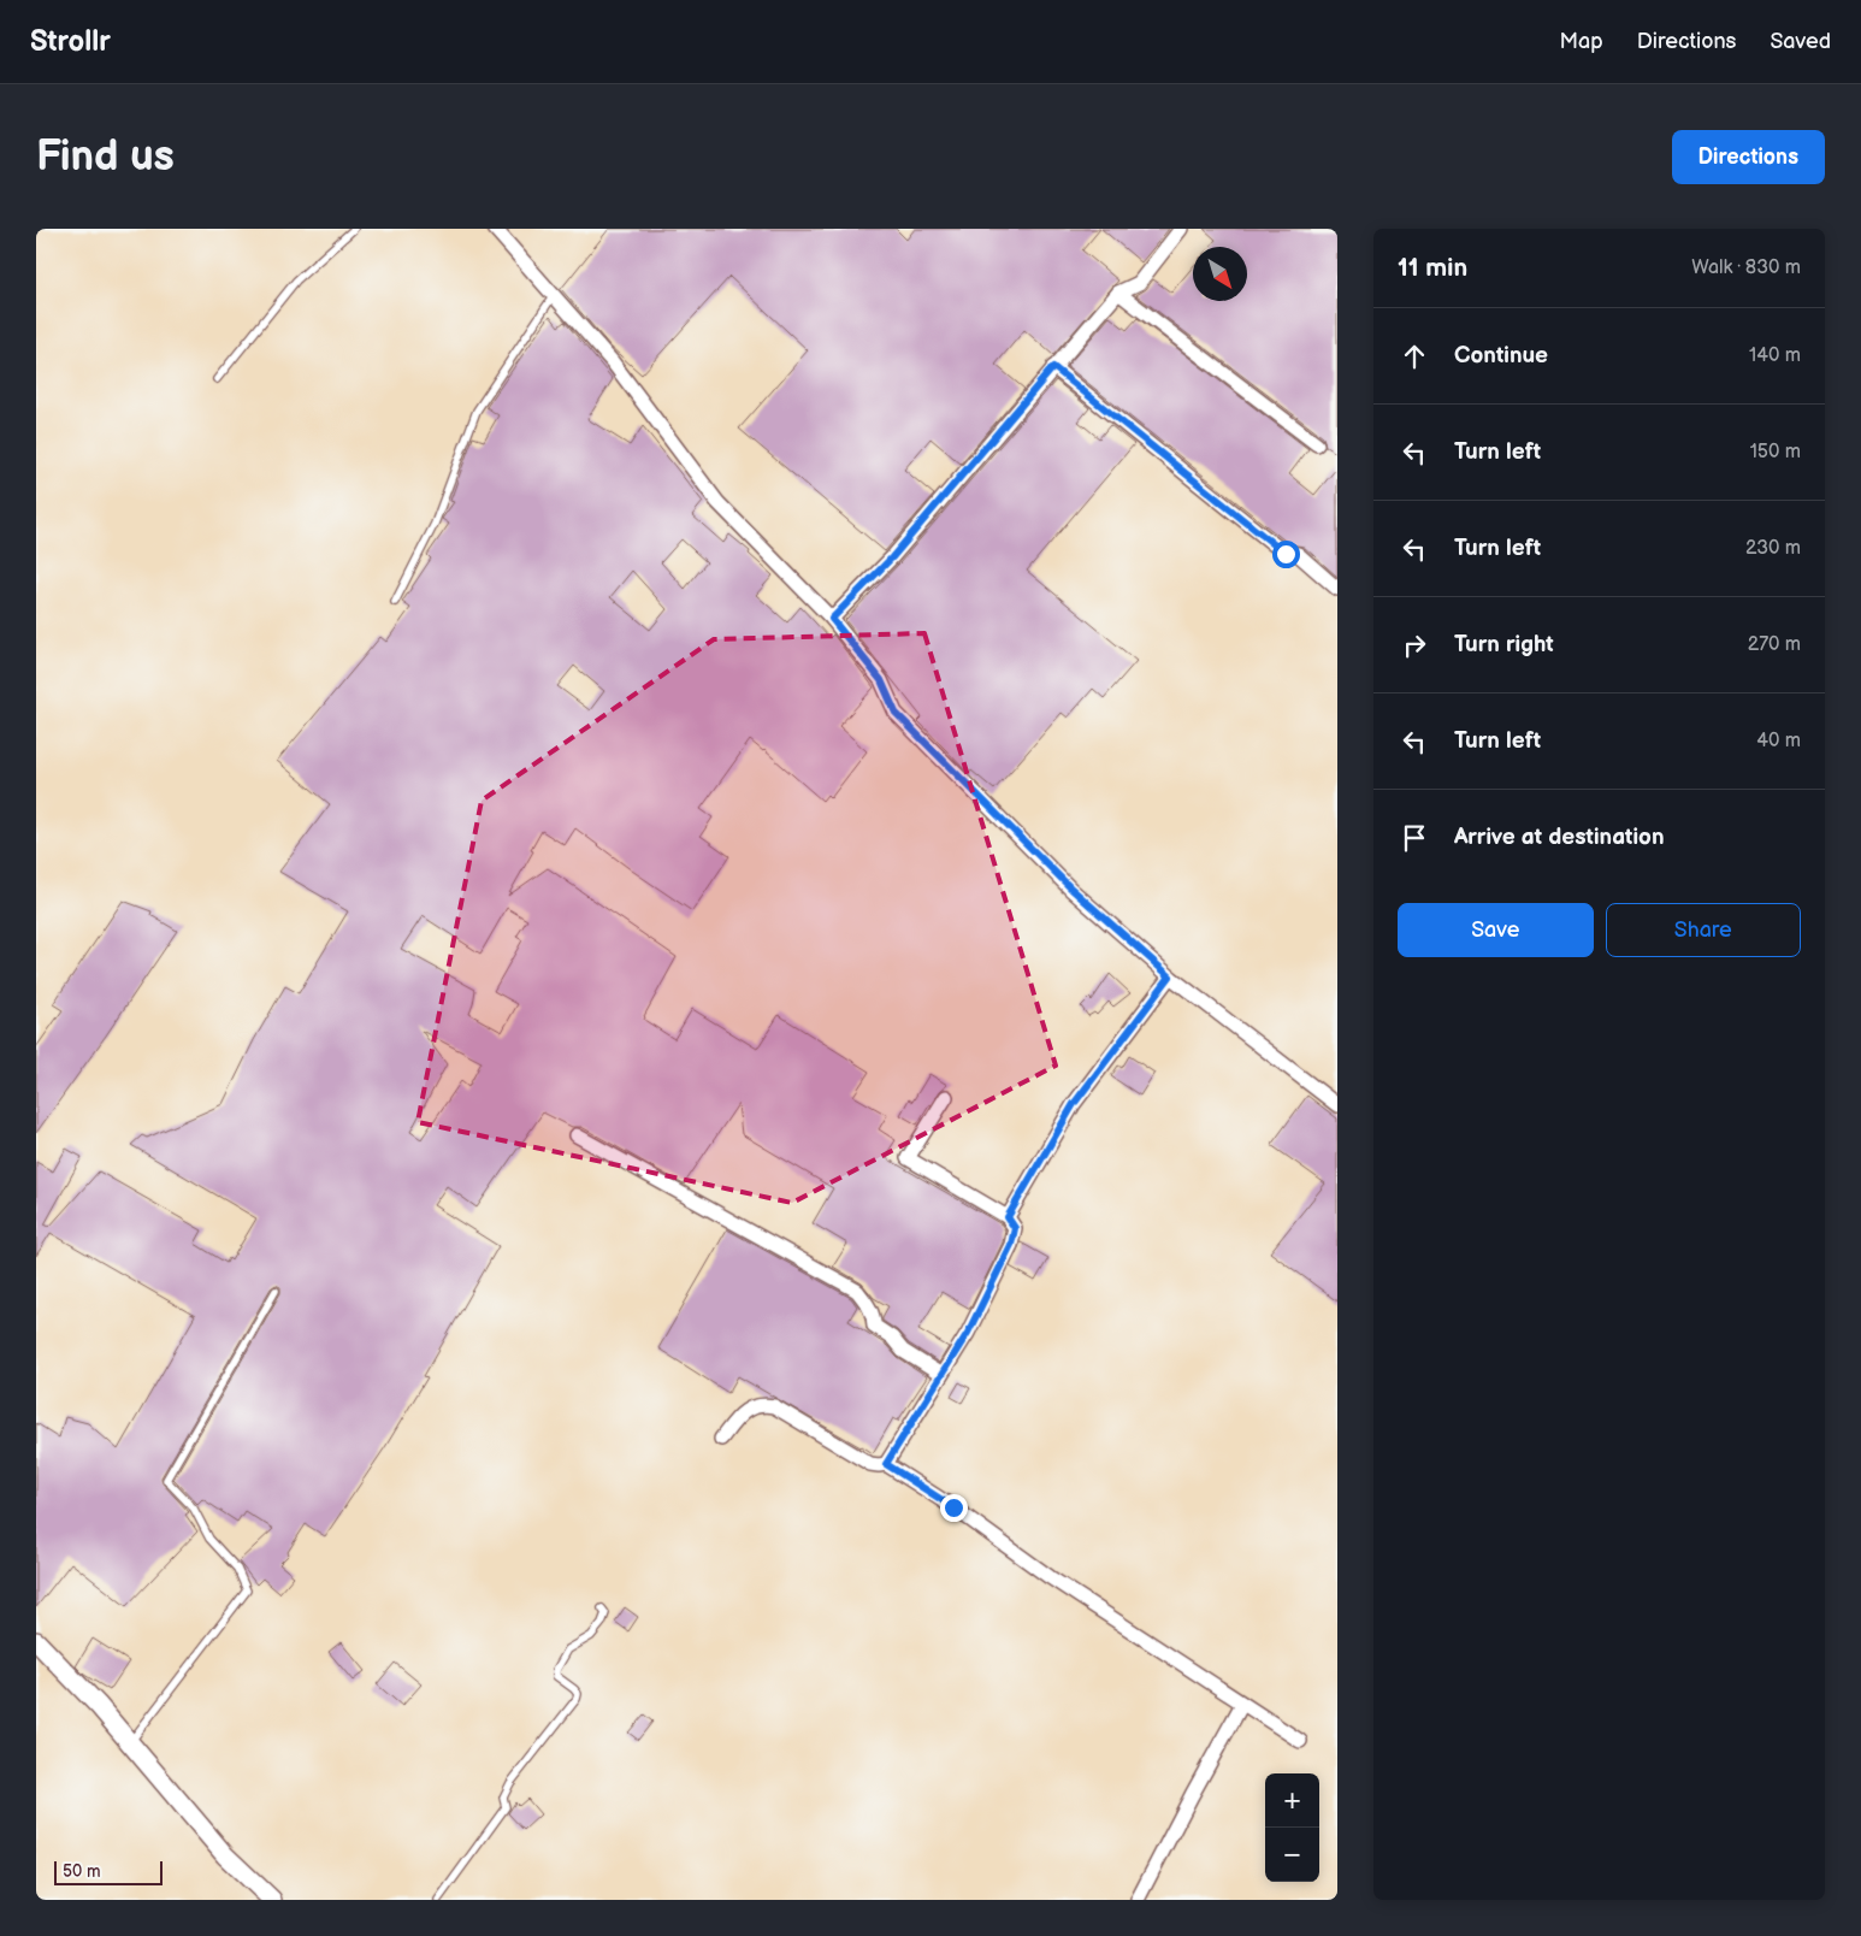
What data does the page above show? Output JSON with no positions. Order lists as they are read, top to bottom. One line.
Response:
{"scale_bar":"50 m","north":"bottom right","page":{"header":"Strollr","nav":["Map","Directions","Saved"],"buttons":["Directions",["Save","Share"]],"title":"Find us","heading":["11 min","Walk · 830 m"],"list":[["Continue","140 m"],["Turn left","150 m"],["Turn left","230 m"],["Turn right","270 m"],["Turn left","40 m"],"Arrive at destination"],"map_buttons":["+","−"],"scale":"50 m"}}
